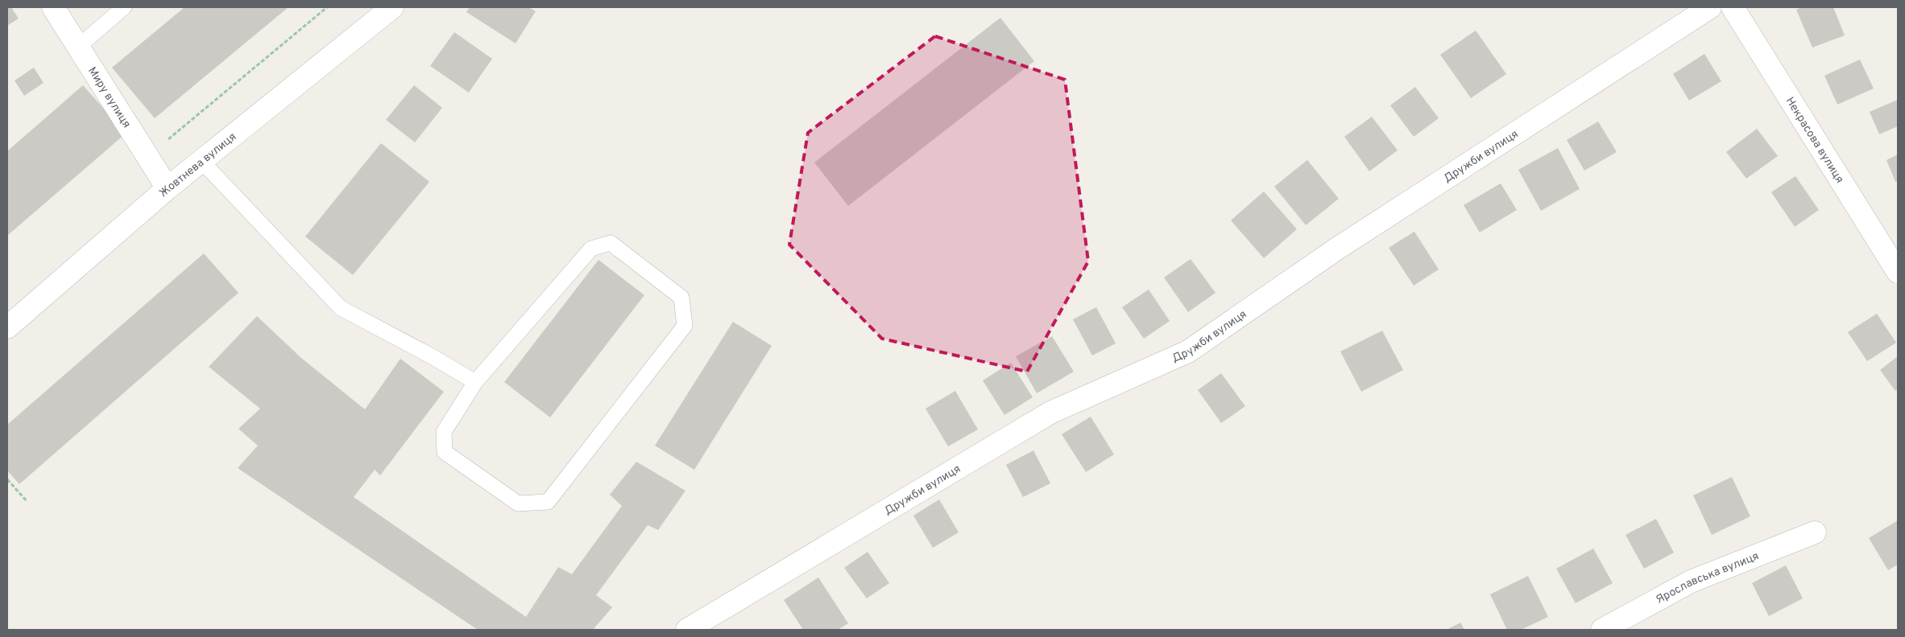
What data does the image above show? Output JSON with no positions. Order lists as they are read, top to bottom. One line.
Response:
{"streets":{"street":["Миру вулиця","Некрасова вулиця","Дружби вулиця","Жовтнева вулиця","Ярославська вулиця"]},"crossings":[["Миру вулиця","Жовтнева вулиця"]]}
